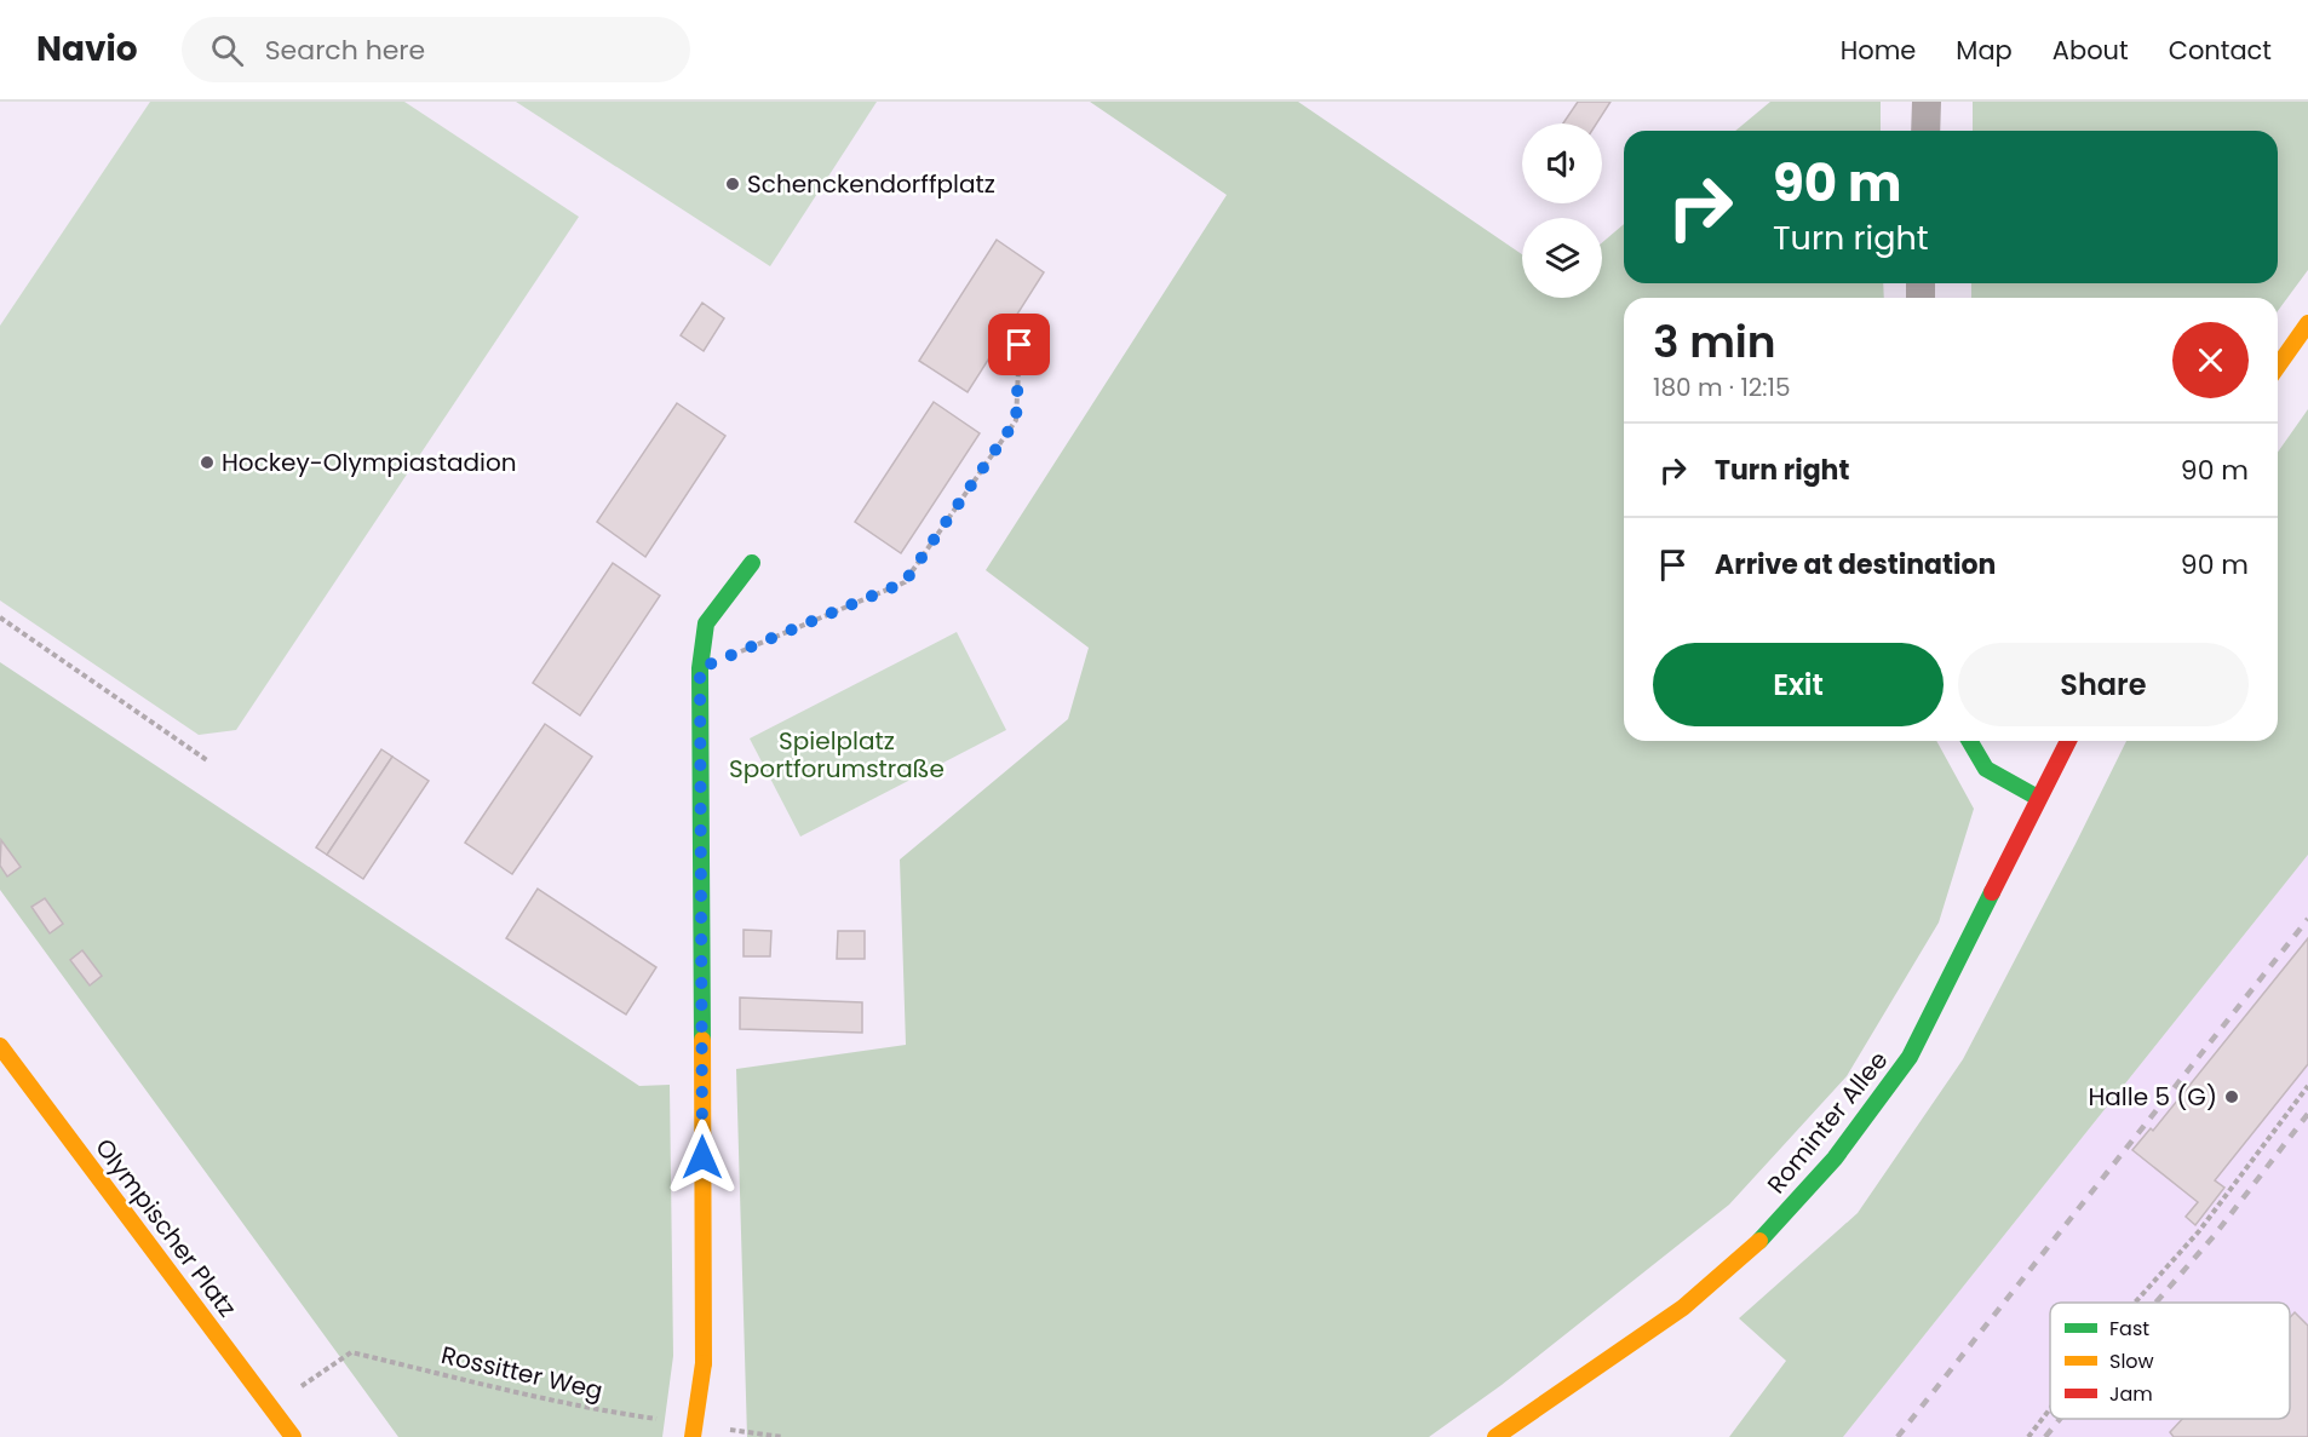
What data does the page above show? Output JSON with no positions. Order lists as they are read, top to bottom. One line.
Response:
{"streets":{"street":["Rominter Allee","Olympischer Platz"],"path":["Rossitter Weg"]},"crossings":[["Olympischer Platz","Rossitter Weg"]],"parks":["Spielplatz Sportforumstraße"],"places":["Schenckendorffplatz","Hockey-Olympiastadion","Halle 5 (G)"],"legend":["Fast","Slow","Jam"],"page":{"header":"Navio","search":"Search here","nav":["Home","Map","About","Contact"],"turn":["90 m","Turn right"],"heading":["3 min","180 m · 12:15"],"list":[{"name":"Turn right","value":"90 m"},{"name":"Arrive at destination","value":"90 m"}],"buttons":["Exit","Share"]}}
